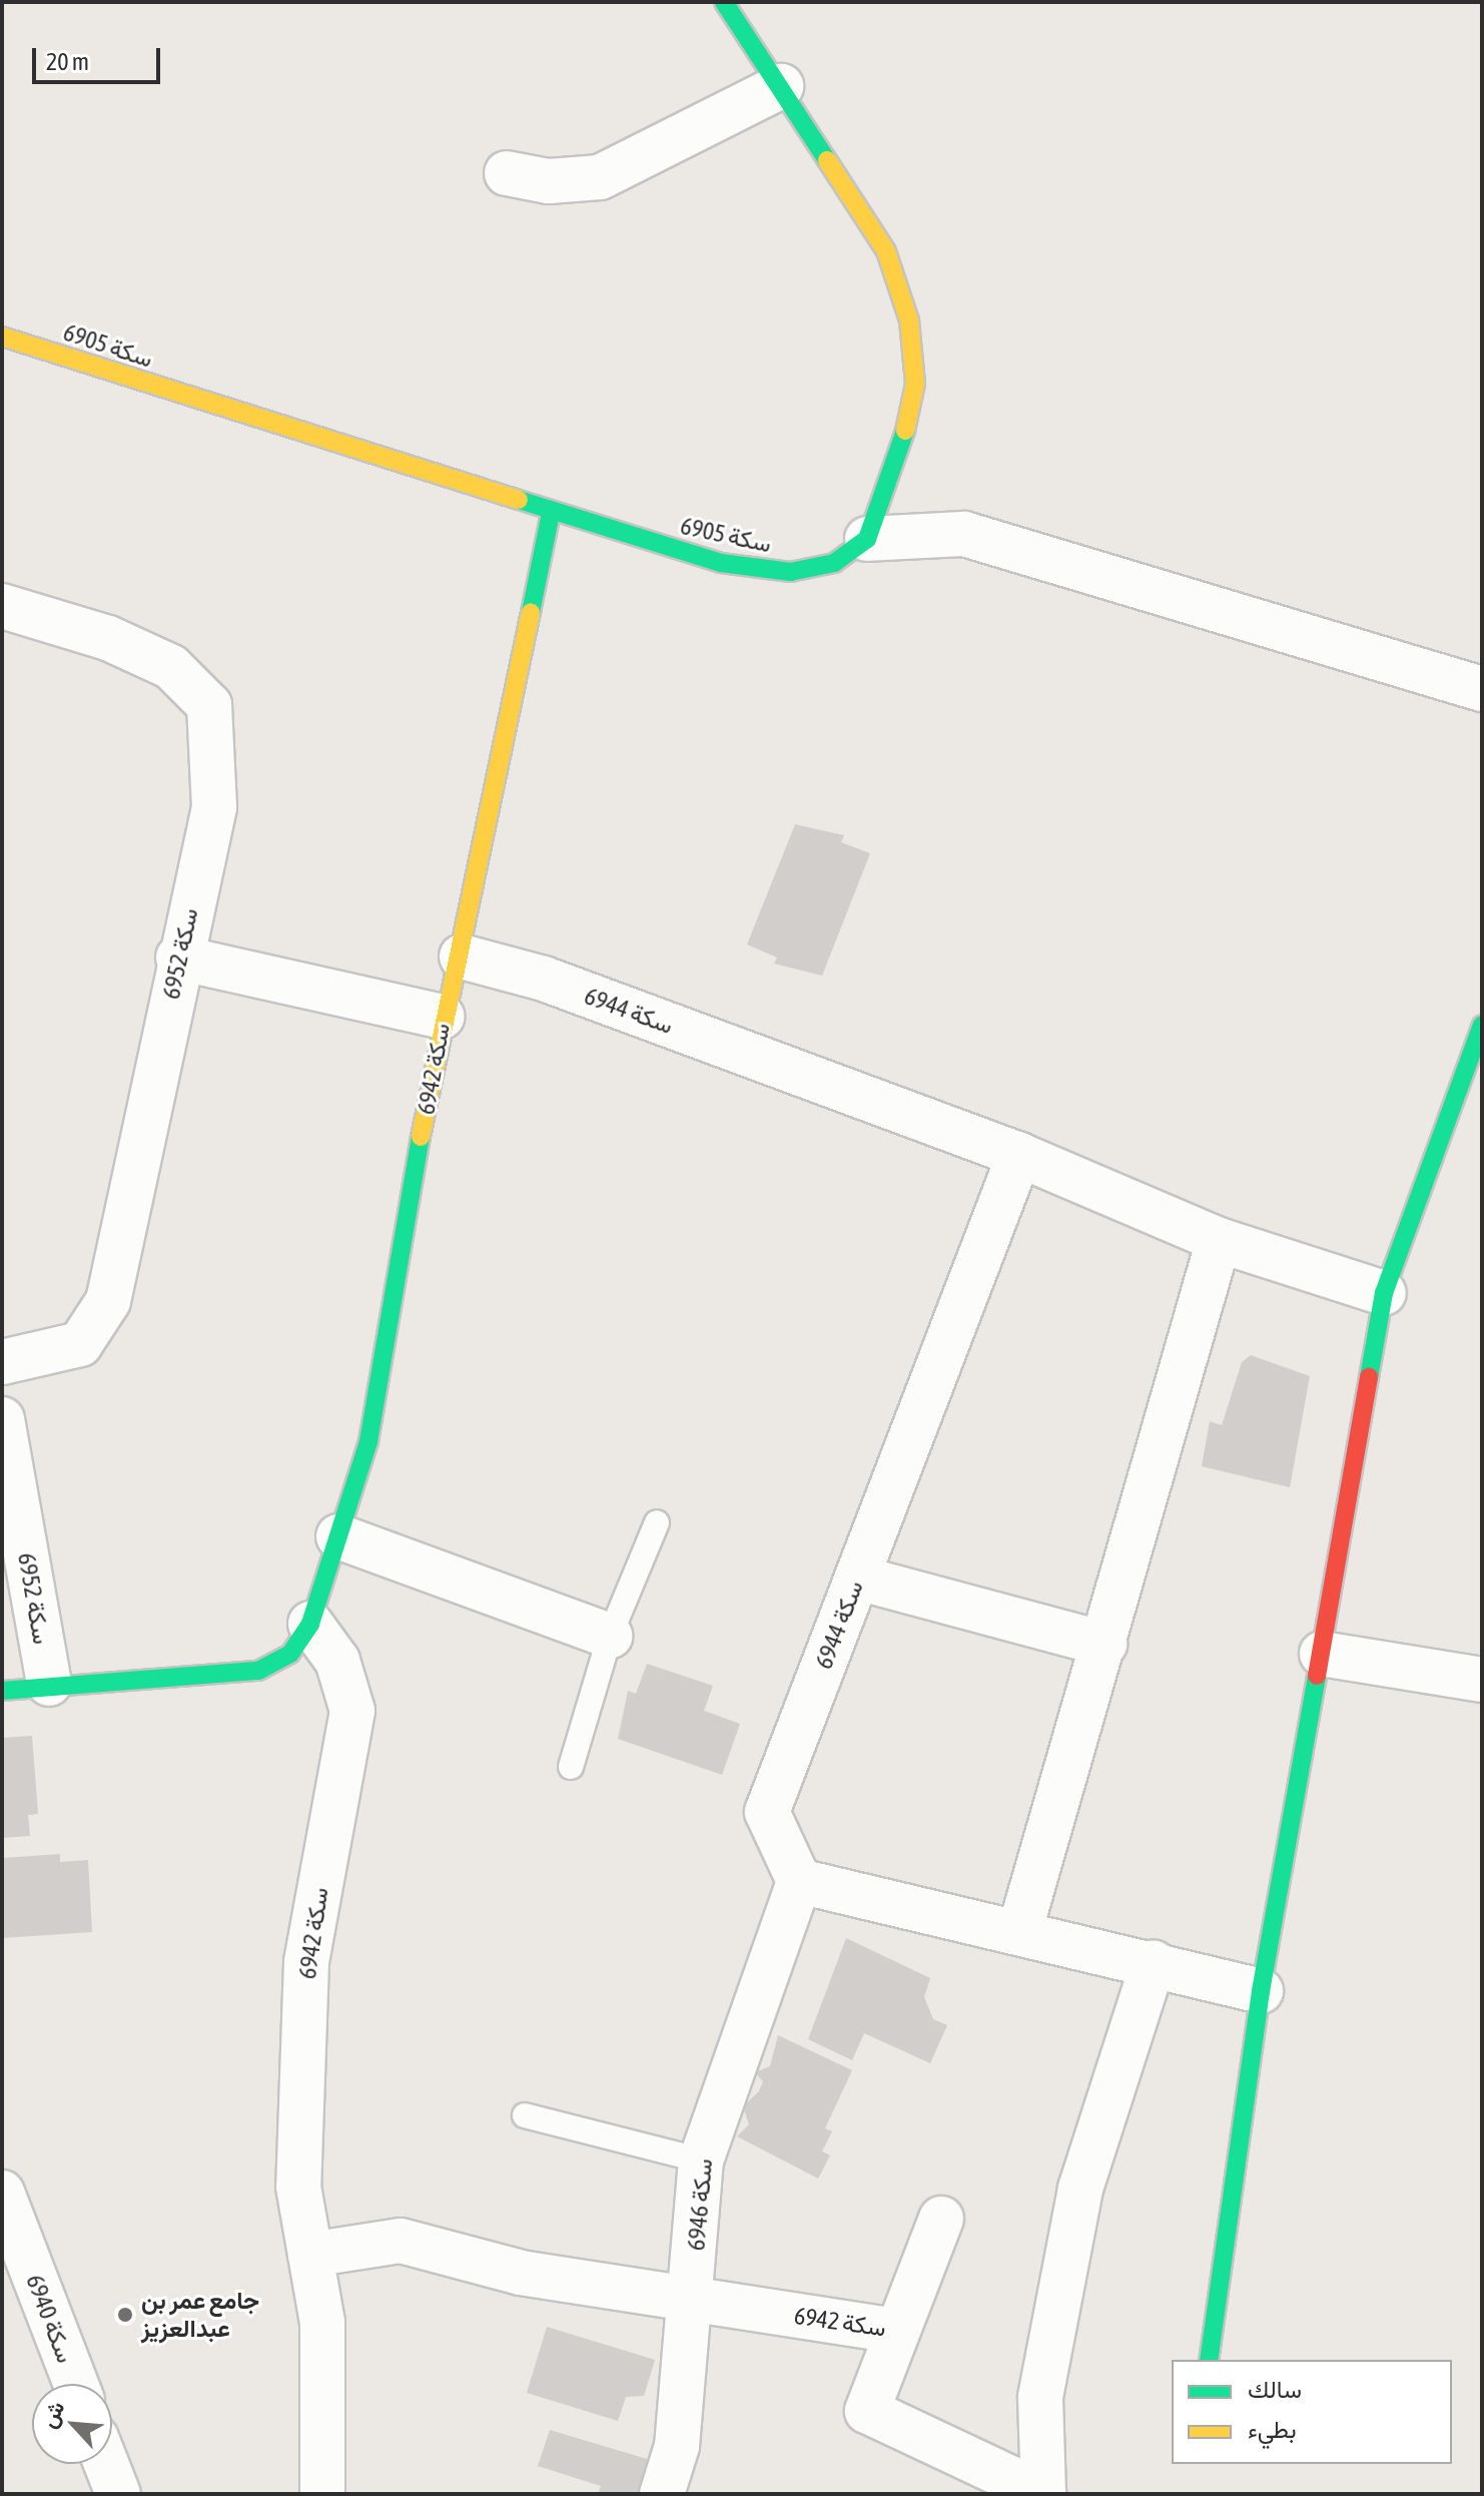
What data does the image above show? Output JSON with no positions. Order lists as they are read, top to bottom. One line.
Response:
{"streets":{"street":["سكة 6905","سكة 6952","سكة 6944","سكة 6942","سكة 6946","سكة 6940"]},"crossings":[["سكة 6905","سكة 6942"],["سكة 6952","سكة 6942"],["سكة 6944","سكة 6942"],["سكة 6944","سكة 6946"],["سكة 6942","سكة 6946"]],"places":["جامع عمر بن عبدالعزيز"],"legend":["سالك","بطيء"],"scale_bar":"20 m","north":"top left"}
